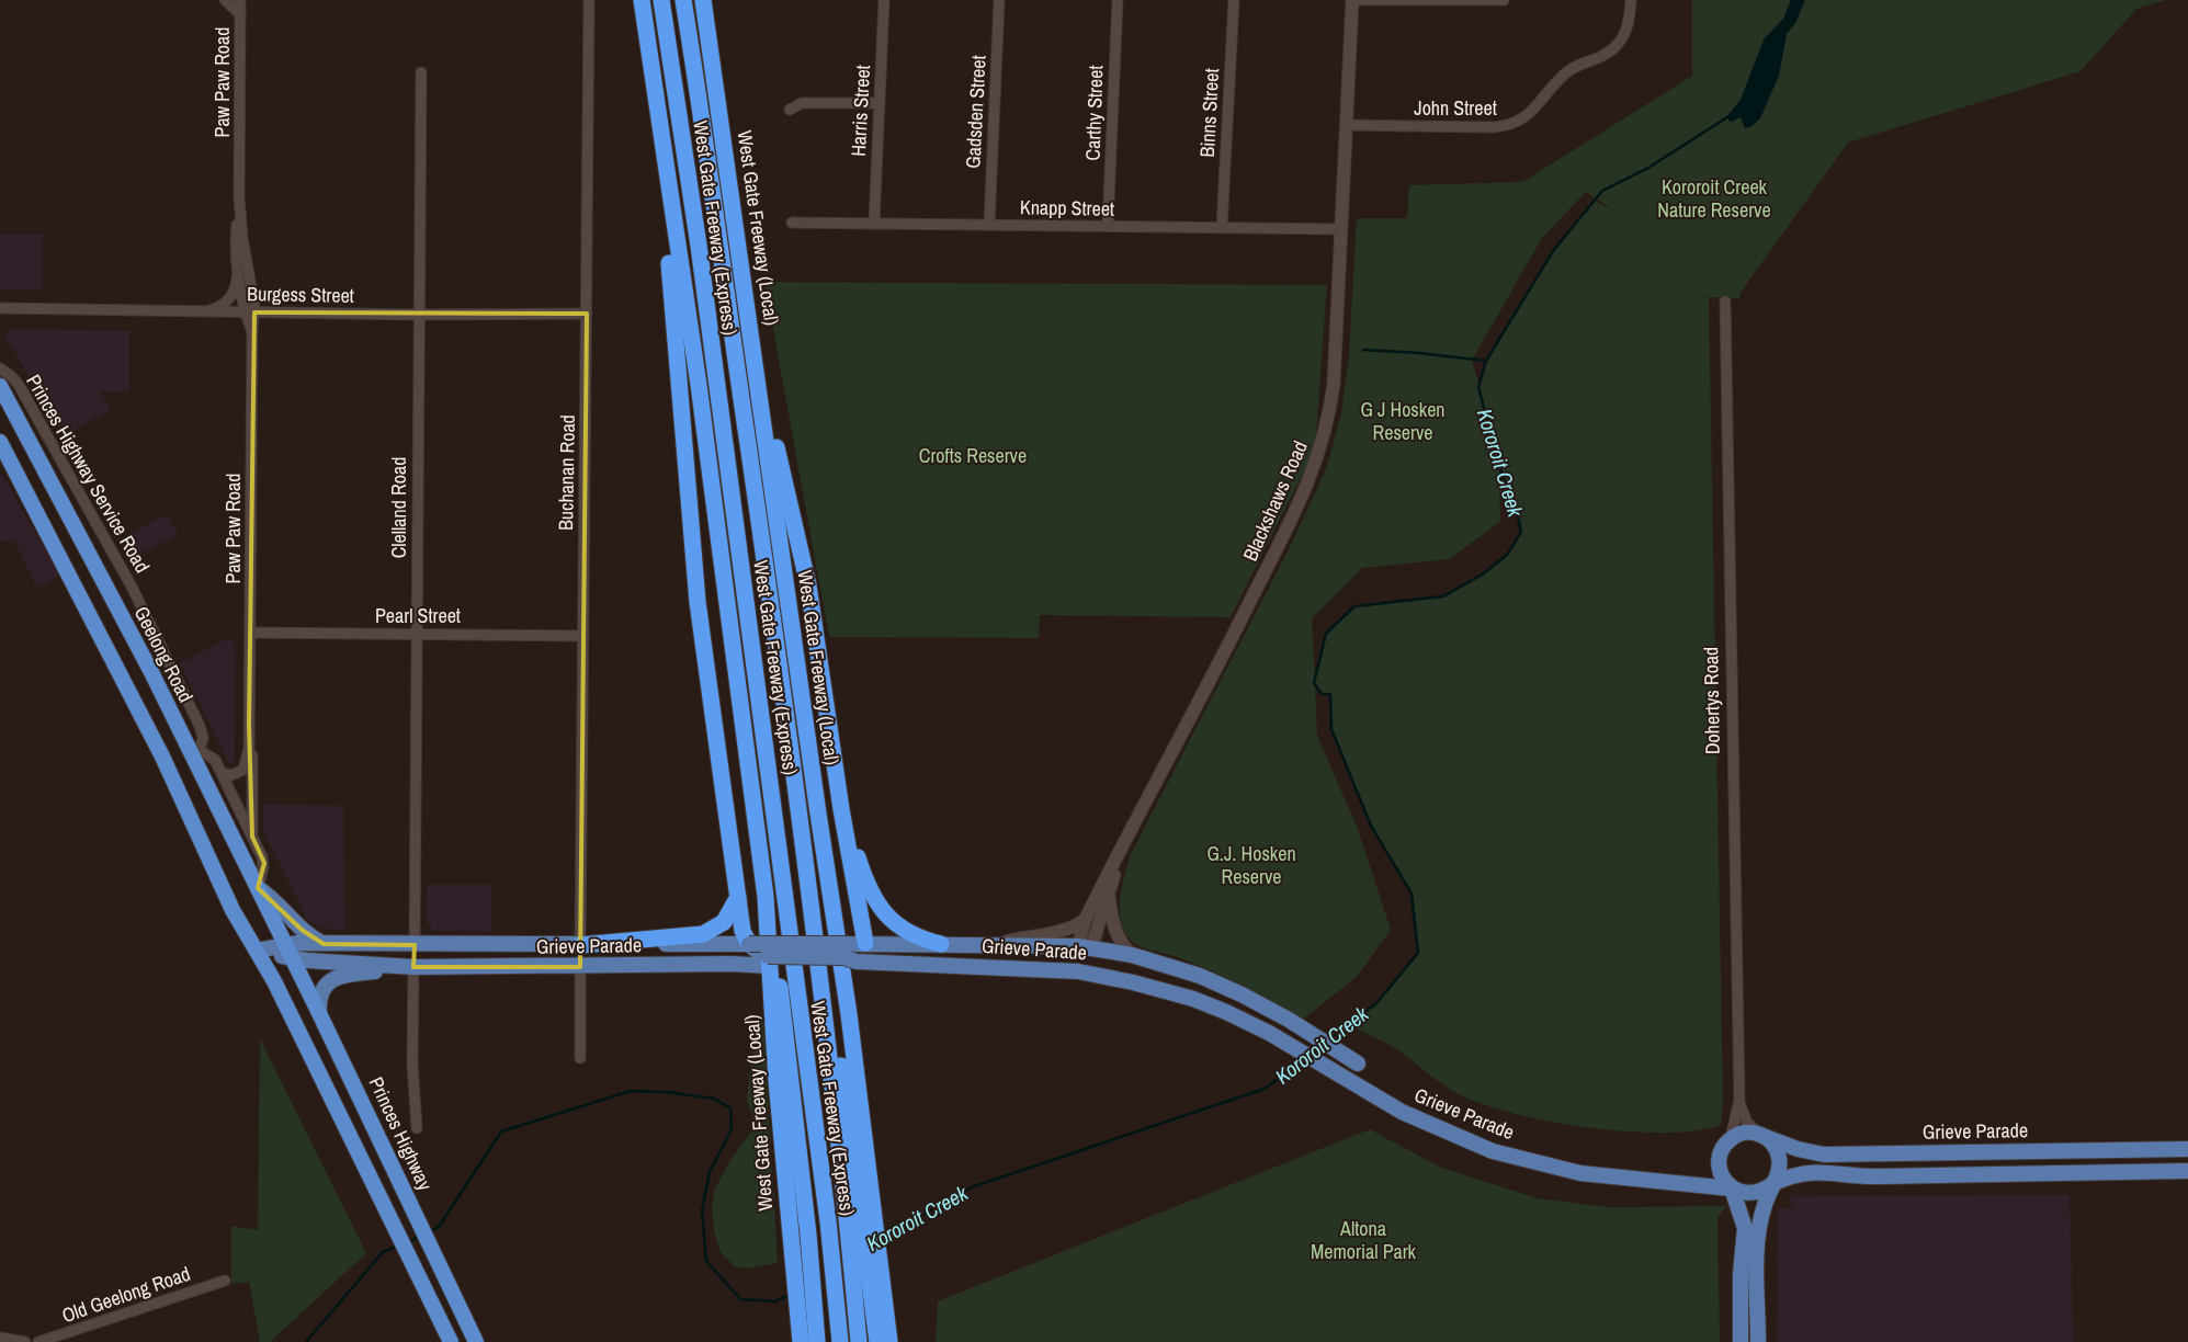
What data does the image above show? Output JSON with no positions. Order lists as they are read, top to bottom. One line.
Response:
{"streets":{"highway":["West Gate Freeway (Express)","West Gate Freeway (Local)","Geelong Road","Princes Highway"],"main road":["Blackshaws Road","Grieve Parade"],"street":["Paw Paw Road","John Street","Harris Street","Gadsden Street","Carthy Street","Binns Street","Knapp Street","Burgess Street","Buchanan Road","Princes Highway Service Road","Clelland Road","Pearl Street","Dohertys Road","Old Geelong Road"]},"crossings":[["Paw Paw Road","Burgess Street"],["Paw Paw Road","Pearl Street"],["John Street","Blackshaws Road"],["Harris Street","Knapp Street"],["Gadsden Street","Knapp Street"],["Carthy Street","Knapp Street"],["Binns Street","Knapp Street"],["Knapp Street","Blackshaws Road"],["West Gate Freeway (Express)","West Gate Freeway (Local)"],["Burgess Street","Buchanan Road"],["Burgess Street","Clelland Road"],["Buchanan Road","Pearl Street"],["Buchanan Road","Grieve Parade"],["Princes Highway Service Road","Geelong Road"],["Blackshaws Road","Grieve Parade"],["Clelland Road","Pearl Street"],["Clelland Road","Grieve Parade"],["Geelong Road","Grieve Parade"],["Geelong Road","Princes Highway"],["Dohertys Road","Grieve Parade"],["Grieve Parade","Princes Highway"]],"water":["Kororoit Creek"],"parks":["Kororoit Creek Nature Reserve","G J Hosken Reserve","Crofts Reserve","G.J. Hosken Reserve","Altona Memorial Park"]}
